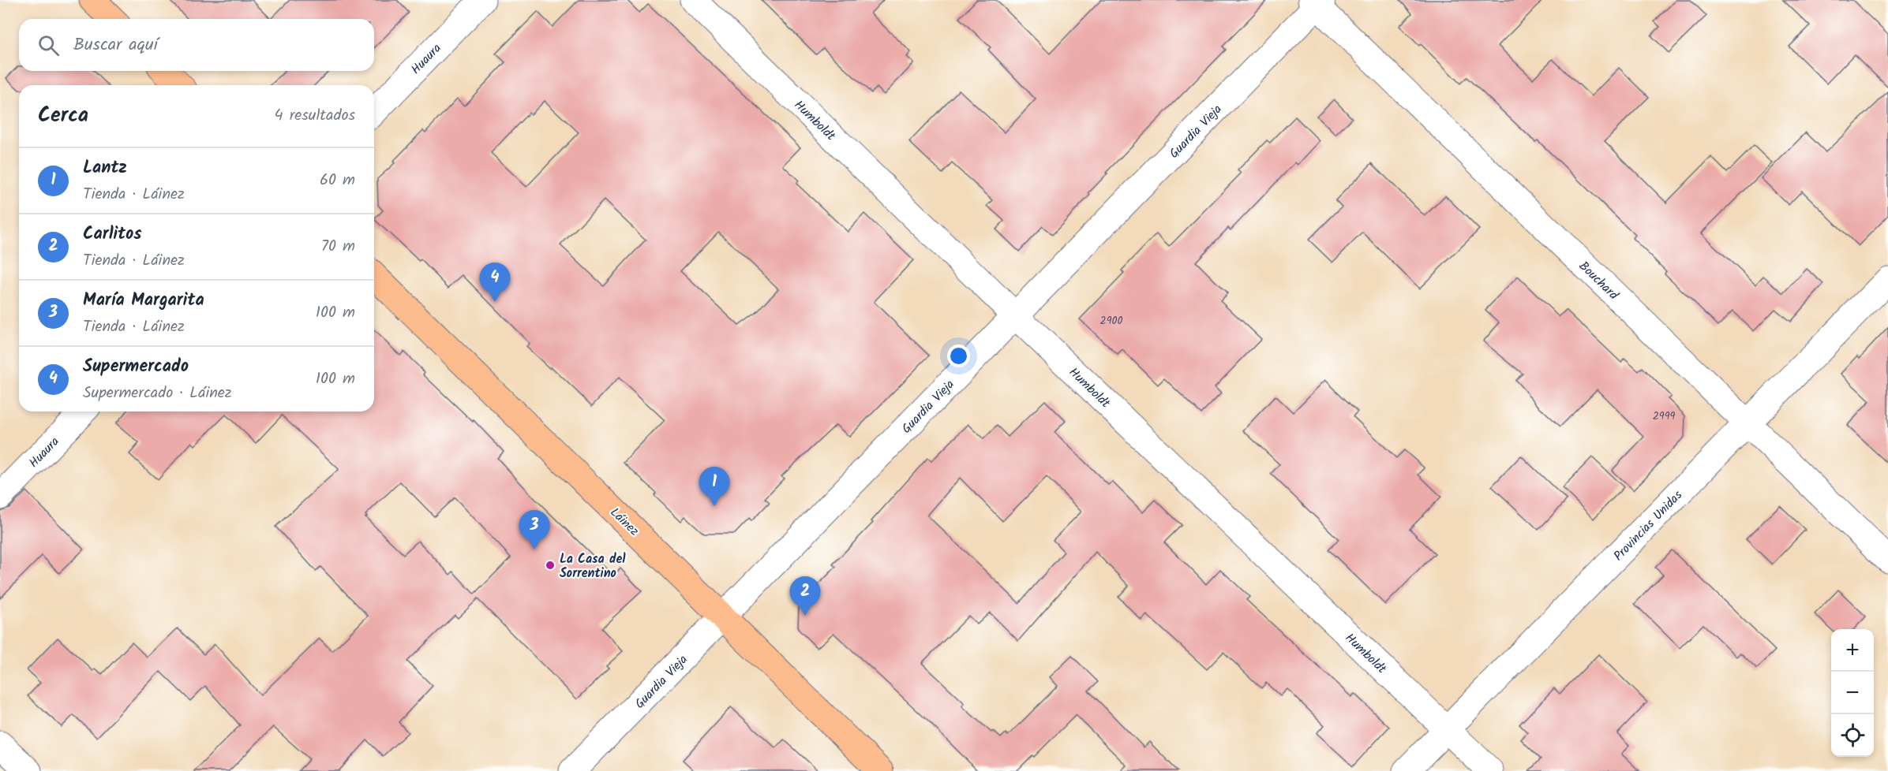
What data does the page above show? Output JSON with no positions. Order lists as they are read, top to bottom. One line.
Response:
{"streets":{"main road":["Láinez"],"street":["Huaura","Humboldt","Guardia Vieja","Bouchard","Provincias Unidas"]},"crossings":[["Humboldt","Guardia Vieja"],["Humboldt","Provincias Unidas"],["Guardia Vieja","Bouchard"],["Guardia Vieja","Láinez"],["Bouchard","Provincias Unidas"]],"places":["La Casa del Sorrentino"],"house_numbers":["2900","2999"],"page":{"search":"Buscar aquí","heading":["Cerca","4 resultados"],"list":[{"mark":"1","name":"Lantz","note":"Tienda · Láinez","value":"60 m"},{"mark":"2","name":"Carlitos","note":"Tienda · Láinez","value":"70 m"},{"mark":"3","name":"María Margarita","note":"Tienda · Láinez","value":"100 m"},{"mark":"4","name":"Supermercado","note":"Supermercado · Láinez","value":"100 m"}],"pins":["4","1","3","2"],"map_buttons":["+","−"]}}
